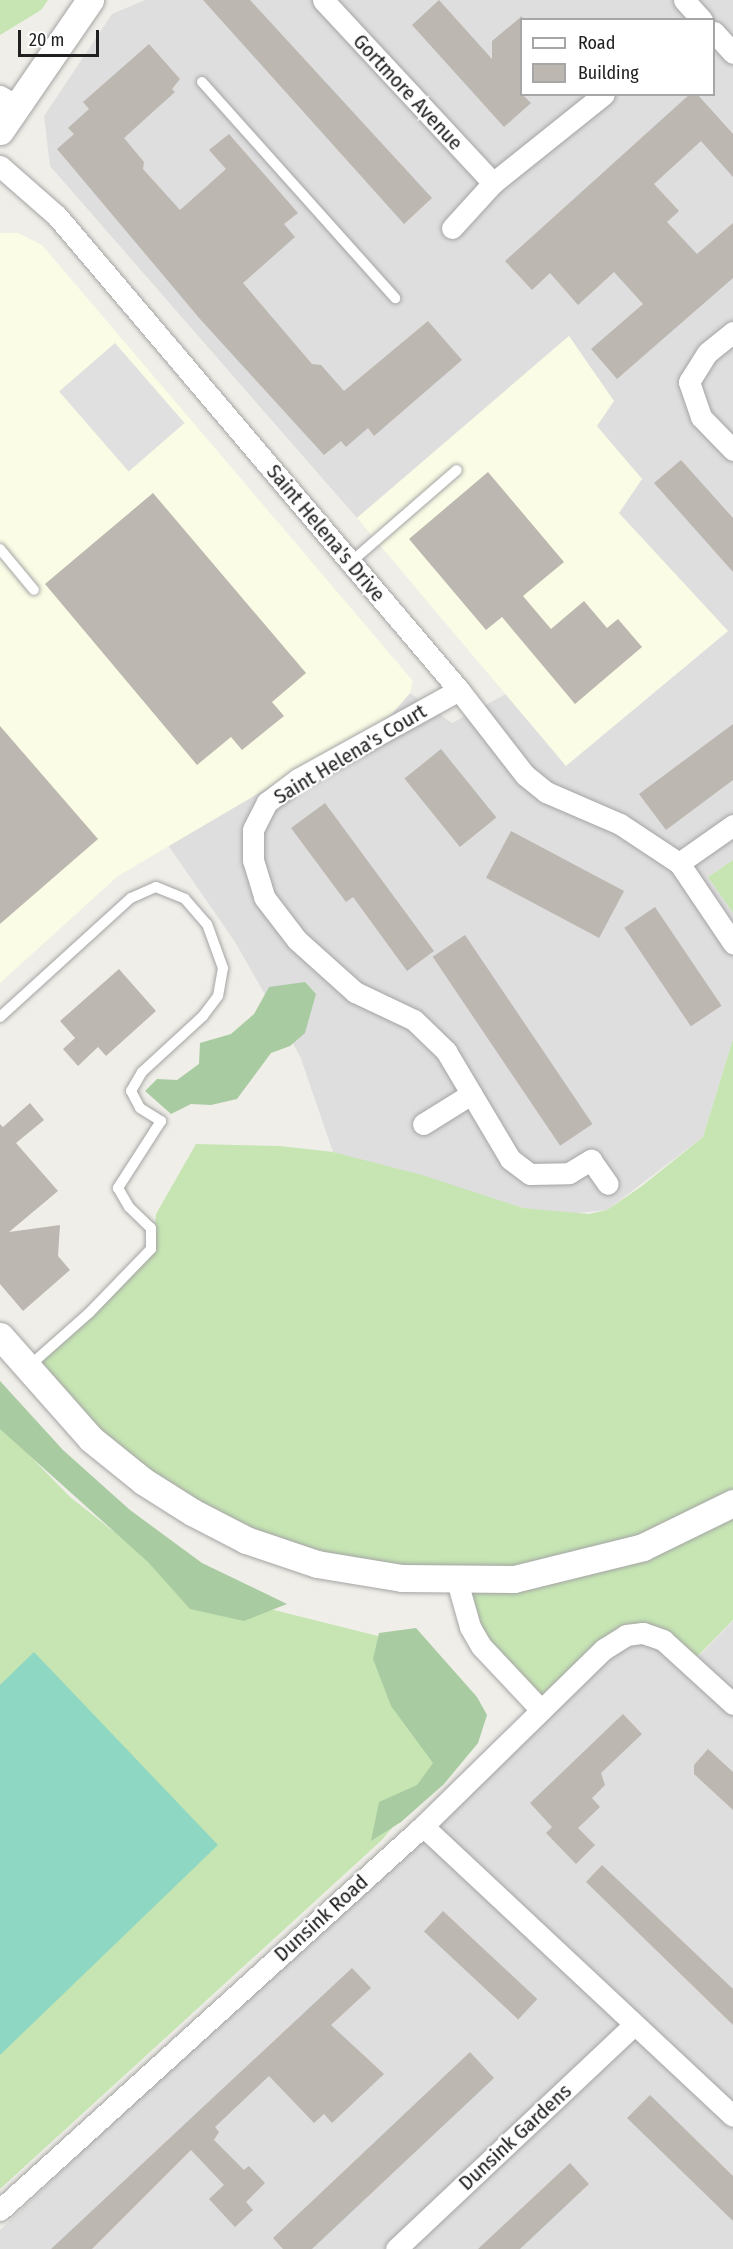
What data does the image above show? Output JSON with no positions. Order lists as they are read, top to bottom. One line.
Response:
{"streets":{"street":["Gortmore Avenue","Saint Helena's Drive","Saint Helena's Court","Dunsink Road","Dunsink Gardens"]},"crossings":[["Saint Helena's Drive","Saint Helena's Court"]],"legend":["Road","Building"],"scale_bar":"20 m"}
